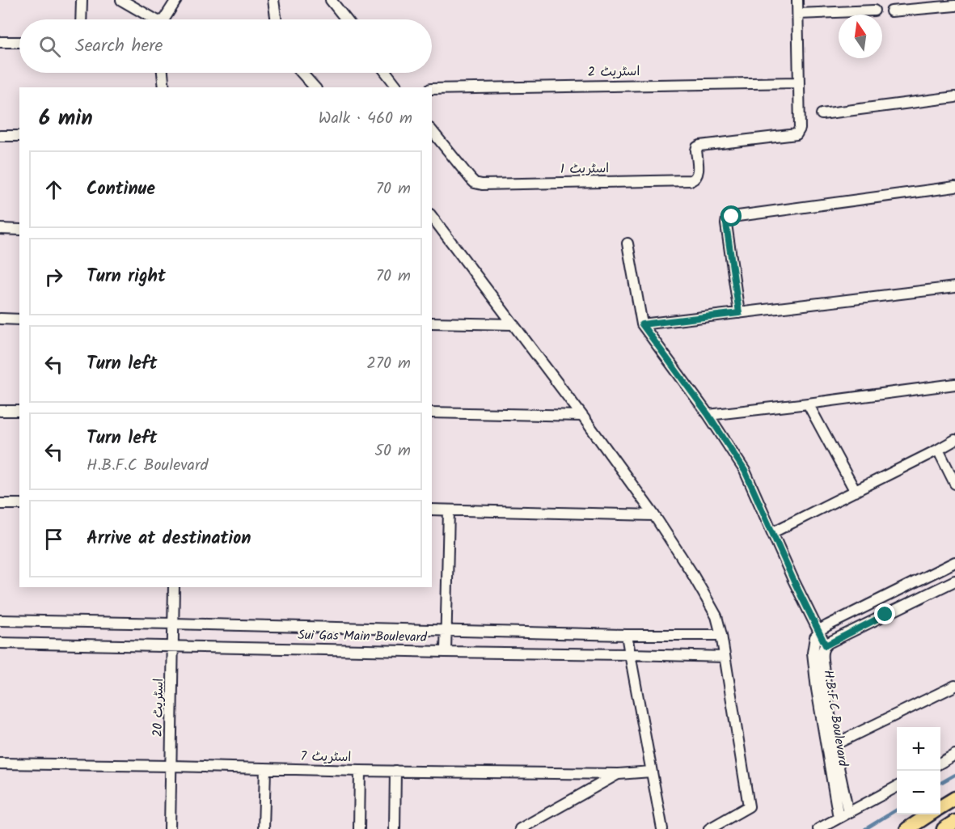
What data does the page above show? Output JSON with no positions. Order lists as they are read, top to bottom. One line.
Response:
{"streets":{"street":["اسٹریٹ 2","اسٹریٹ 1","Sui Gas Main Boulevard","اسٹریٹ 20","H.B.F.C Boulevard","اسٹریٹ 7"]},"crossings":[["اسٹریٹ 2","اسٹریٹ 1"],["Sui Gas Main Boulevard","اسٹریٹ 20"],["اسٹریٹ 20","اسٹریٹ 7"]],"north":"top","page":{"search":"Search here","heading":["6 min","Walk · 460 m"],"list":[["Continue","70 m"],["Turn right","70 m"],["Turn left","270 m"],["Turn left","H.B.F.C Boulevard","50 m"],"Arrive at destination"],"map_buttons":["+","−"]}}
